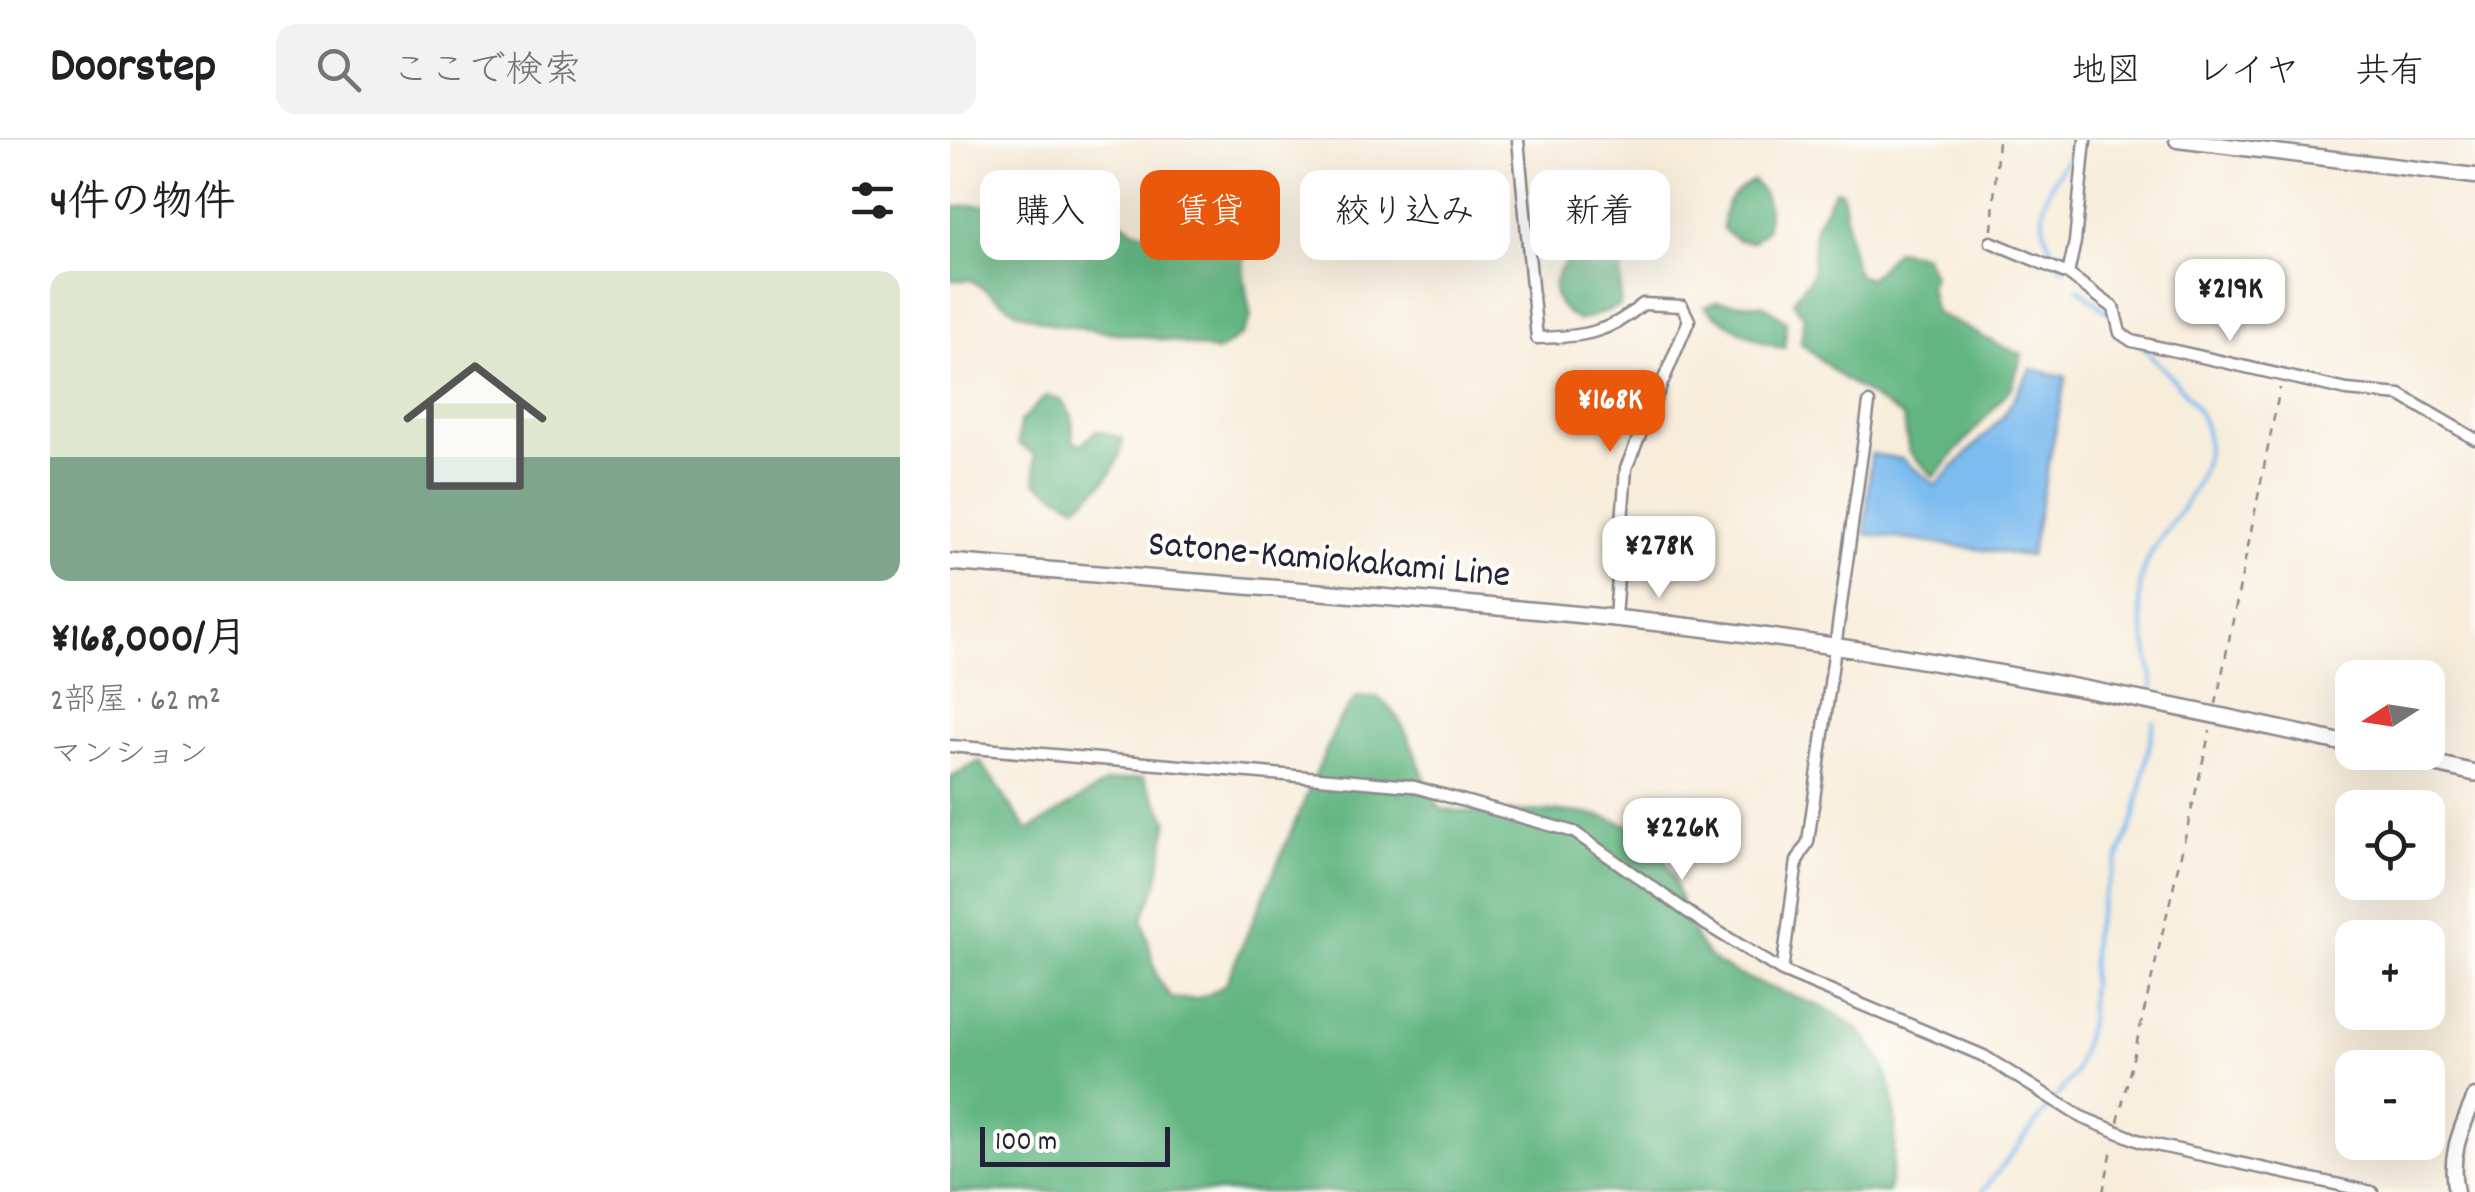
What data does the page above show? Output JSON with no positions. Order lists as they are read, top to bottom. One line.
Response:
{"streets":{"main road":["Satone-Kamiokakami Line"]},"scale_bar":"100 m","north":"left","page":{"header":"Doorstep","search":"ここで検索","nav":["地図","レイヤ","共有"],"heading":"4件の物件","chip":["購入","賃貸","絞り込み","新着"],"price":["¥219K","¥168K","¥278K","¥226K"],"list":[{"name":"¥168,000/月","note":"2部屋 · 62 m² · マンション"}],"map_buttons":["+","−"],"scale":"100 m"}}
